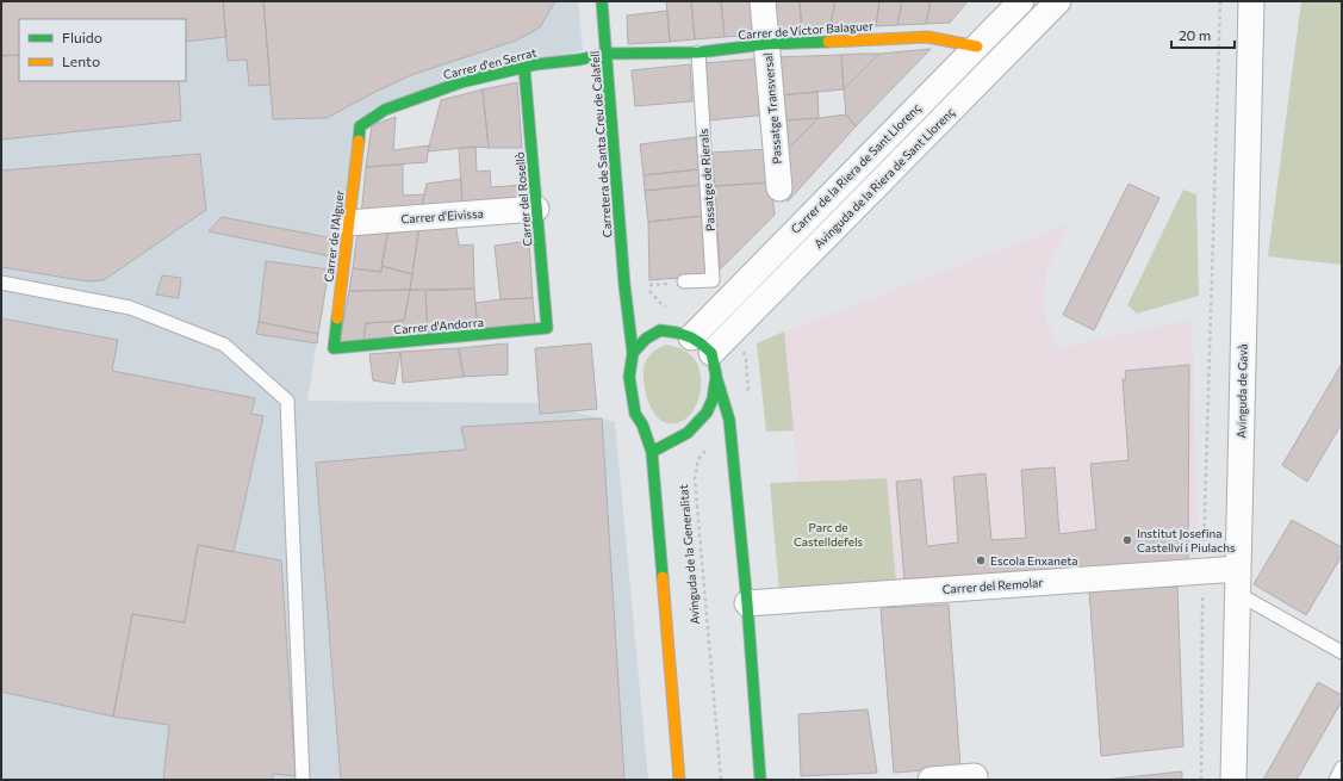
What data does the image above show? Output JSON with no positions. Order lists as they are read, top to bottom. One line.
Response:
{"streets":{"street":["Carrer de Víctor Balaguer","Carrer d'en Serrat","Passatge Transversal","Carretera de Santa Creu de Calafell","Carrer de la Riera de Sant Llorenç","Avinguda de la Riera de Sant Llorenç","Carrer del Rosellò","Carrer d'Eivissa","Carrer de l'Alguer","Carrer d'Andorra","Avinguda de Gavà","Carrer del Remolar"],"lane":["Passatge de Rierals"],"path":["Avinguda de la Generalitat"]},"crossings":[["Carrer de Víctor Balaguer","Carrer d'en Serrat"],["Carrer de Víctor Balaguer","Passatge Transversal"],["Carrer de Víctor Balaguer","Carretera de Santa Creu de Calafell"],["Carrer de Víctor Balaguer","Carrer de la Riera de Sant Llorenç"],["Carrer de Víctor Balaguer","Passatge de Rierals"],["Carrer d'en Serrat","Carretera de Santa Creu de Calafell"],["Carrer d'en Serrat","Carrer del Rosellò"],["Carrer d'en Serrat","Carrer de l'Alguer"],["Carretera de Santa Creu de Calafell","Carrer de la Riera de Sant Llorenç"],["Carretera de Santa Creu de Calafell","Avinguda de la Riera de Sant Llorenç"],["Carrer de la Riera de Sant Llorenç","Avinguda de la Riera de Sant Llorenç"],["Carrer del Rosellò","Carrer d'Eivissa"],["Carrer del Rosellò","Carrer d'Andorra"],["Carrer d'Eivissa","Carrer de l'Alguer"],["Carrer de l'Alguer","Carrer d'Andorra"],["Avinguda de Gavà","Carrer del Remolar"]],"parks":["Parc de Castelldefels"],"places":["Institut Josefina Castellví i Piulachs","Escola Enxaneta"],"legend":["Fluido","Lento"],"scale_bar":"20 m"}
